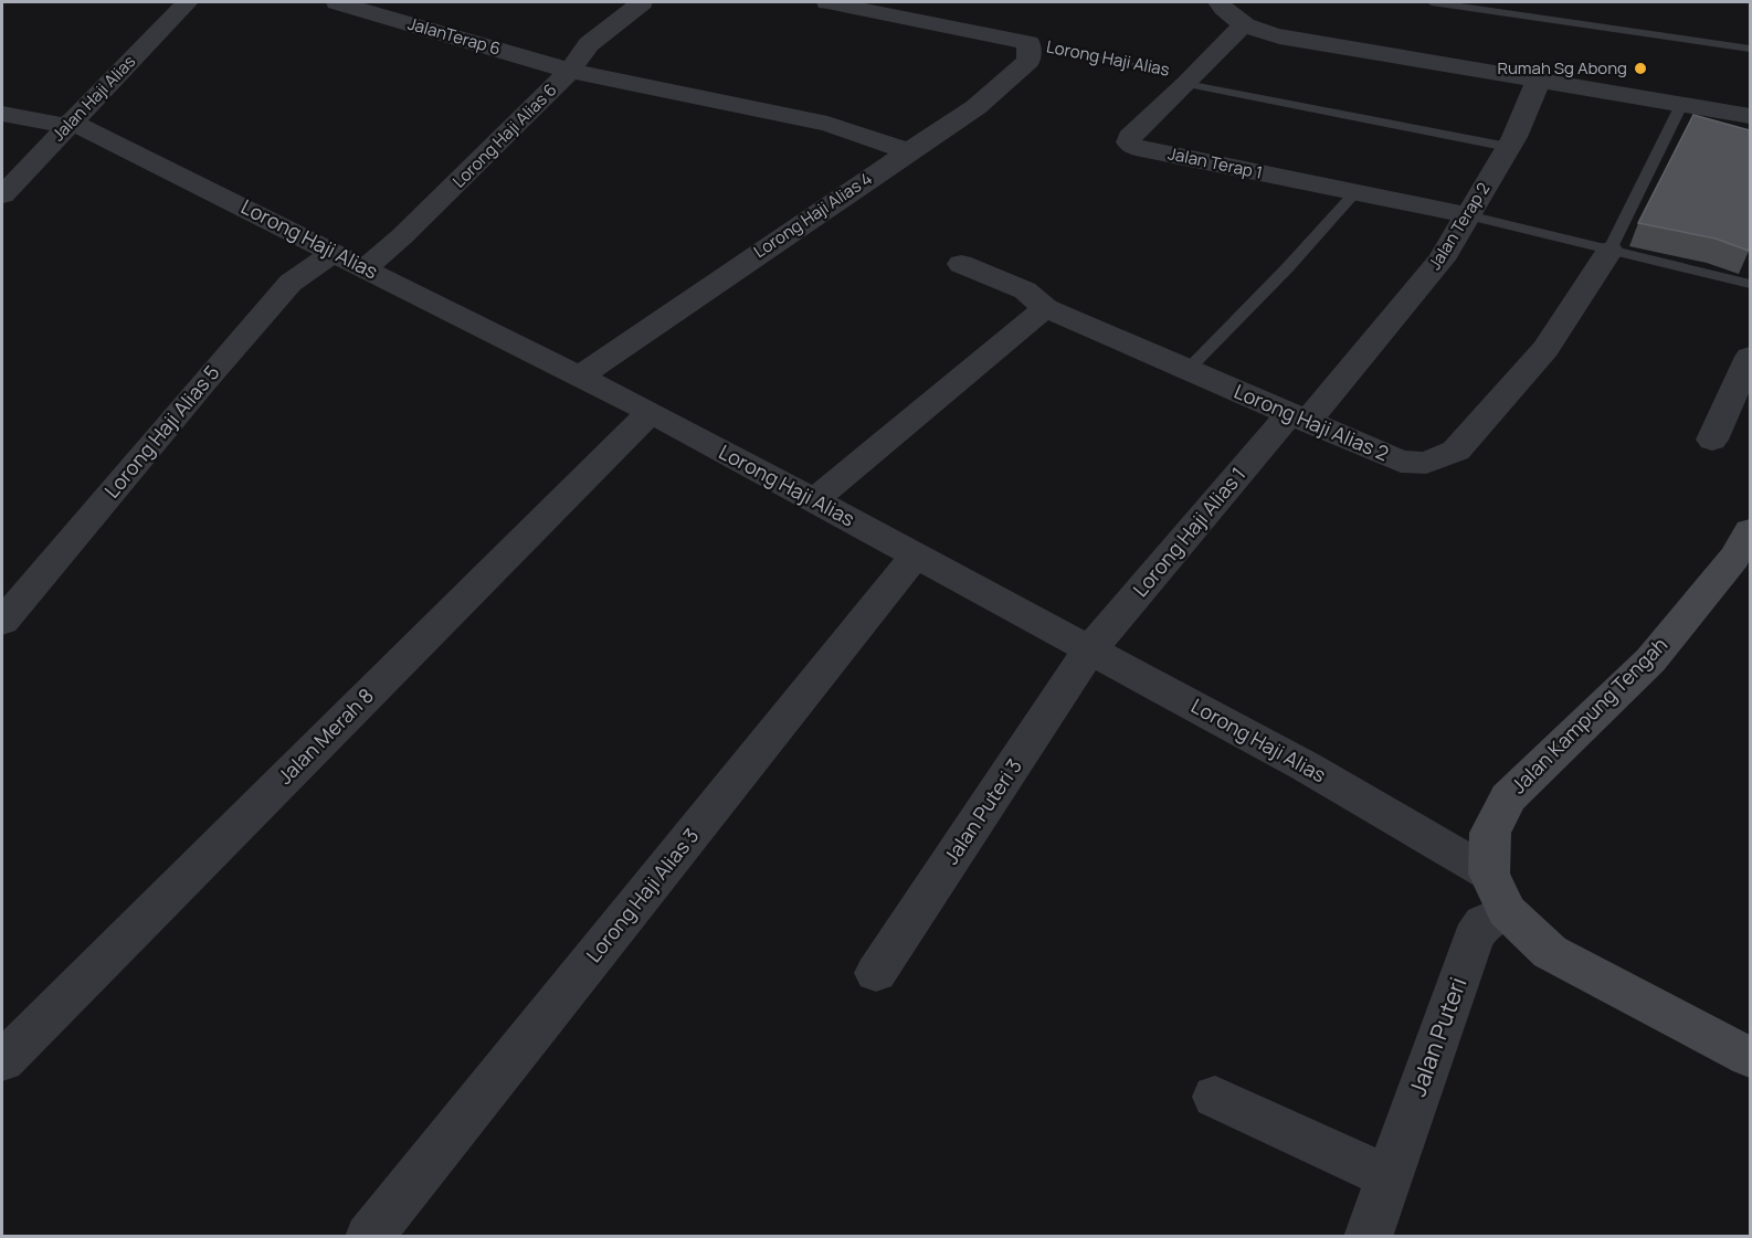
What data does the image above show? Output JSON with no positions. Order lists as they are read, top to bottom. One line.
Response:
{"streets":{"street":["JalanTerap 6","Lorong Haji Alias","Jalan Haji Alias","Lorong Haji Alias 6","Jalan Terap 1","Lorong Haji Alias 4","Jalan Terap 2","Lorong Haji Alias 2","Lorong Haji Alias 5","Lorong Haji Alias 1","Jalan Kampung Tengah","Jalan Merah 8","Jalan Puteri 3","Lorong Haji Alias 3","Jalan Puteri"]},"crossings":[["JalanTerap 6","Lorong Haji Alias 6"],["Lorong Haji Alias","Jalan Haji Alias"],["Lorong Haji Alias","Lorong Haji Alias 6"],["Lorong Haji Alias","Jalan Terap 1"],["Lorong Haji Alias","Lorong Haji Alias 4"],["Lorong Haji Alias","Lorong Haji Alias 5"],["Lorong Haji Alias","Lorong Haji Alias 1"],["Lorong Haji Alias","Jalan Kampung Tengah"],["Lorong Haji Alias","Jalan Merah 8"],["Lorong Haji Alias","Jalan Puteri 3"],["Lorong Haji Alias","Lorong Haji Alias 3"],["Lorong Haji Alias","Jalan Puteri"],["Jalan Terap 1","Jalan Terap 2"],["Jalan Terap 2","Lorong Haji Alias 2"],["Jalan Terap 2","Lorong Haji Alias 1"],["Lorong Haji Alias 2","Lorong Haji Alias 1"],["Lorong Haji Alias 1","Jalan Puteri 3"],["Jalan Kampung Tengah","Jalan Puteri"]],"places":["Rumah Sg Abong"]}
